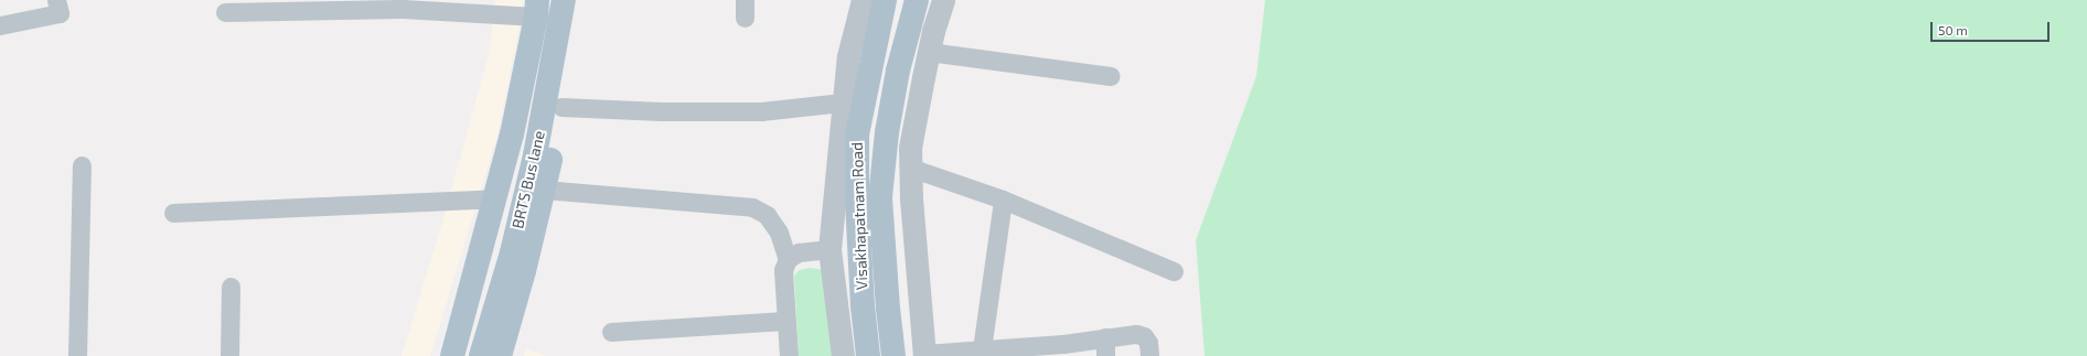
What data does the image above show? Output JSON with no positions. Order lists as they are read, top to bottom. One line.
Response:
{"streets":{"main road":["BRTS Bus lane","Visakhapatnam Road"]},"scale_bar":"50 m"}
